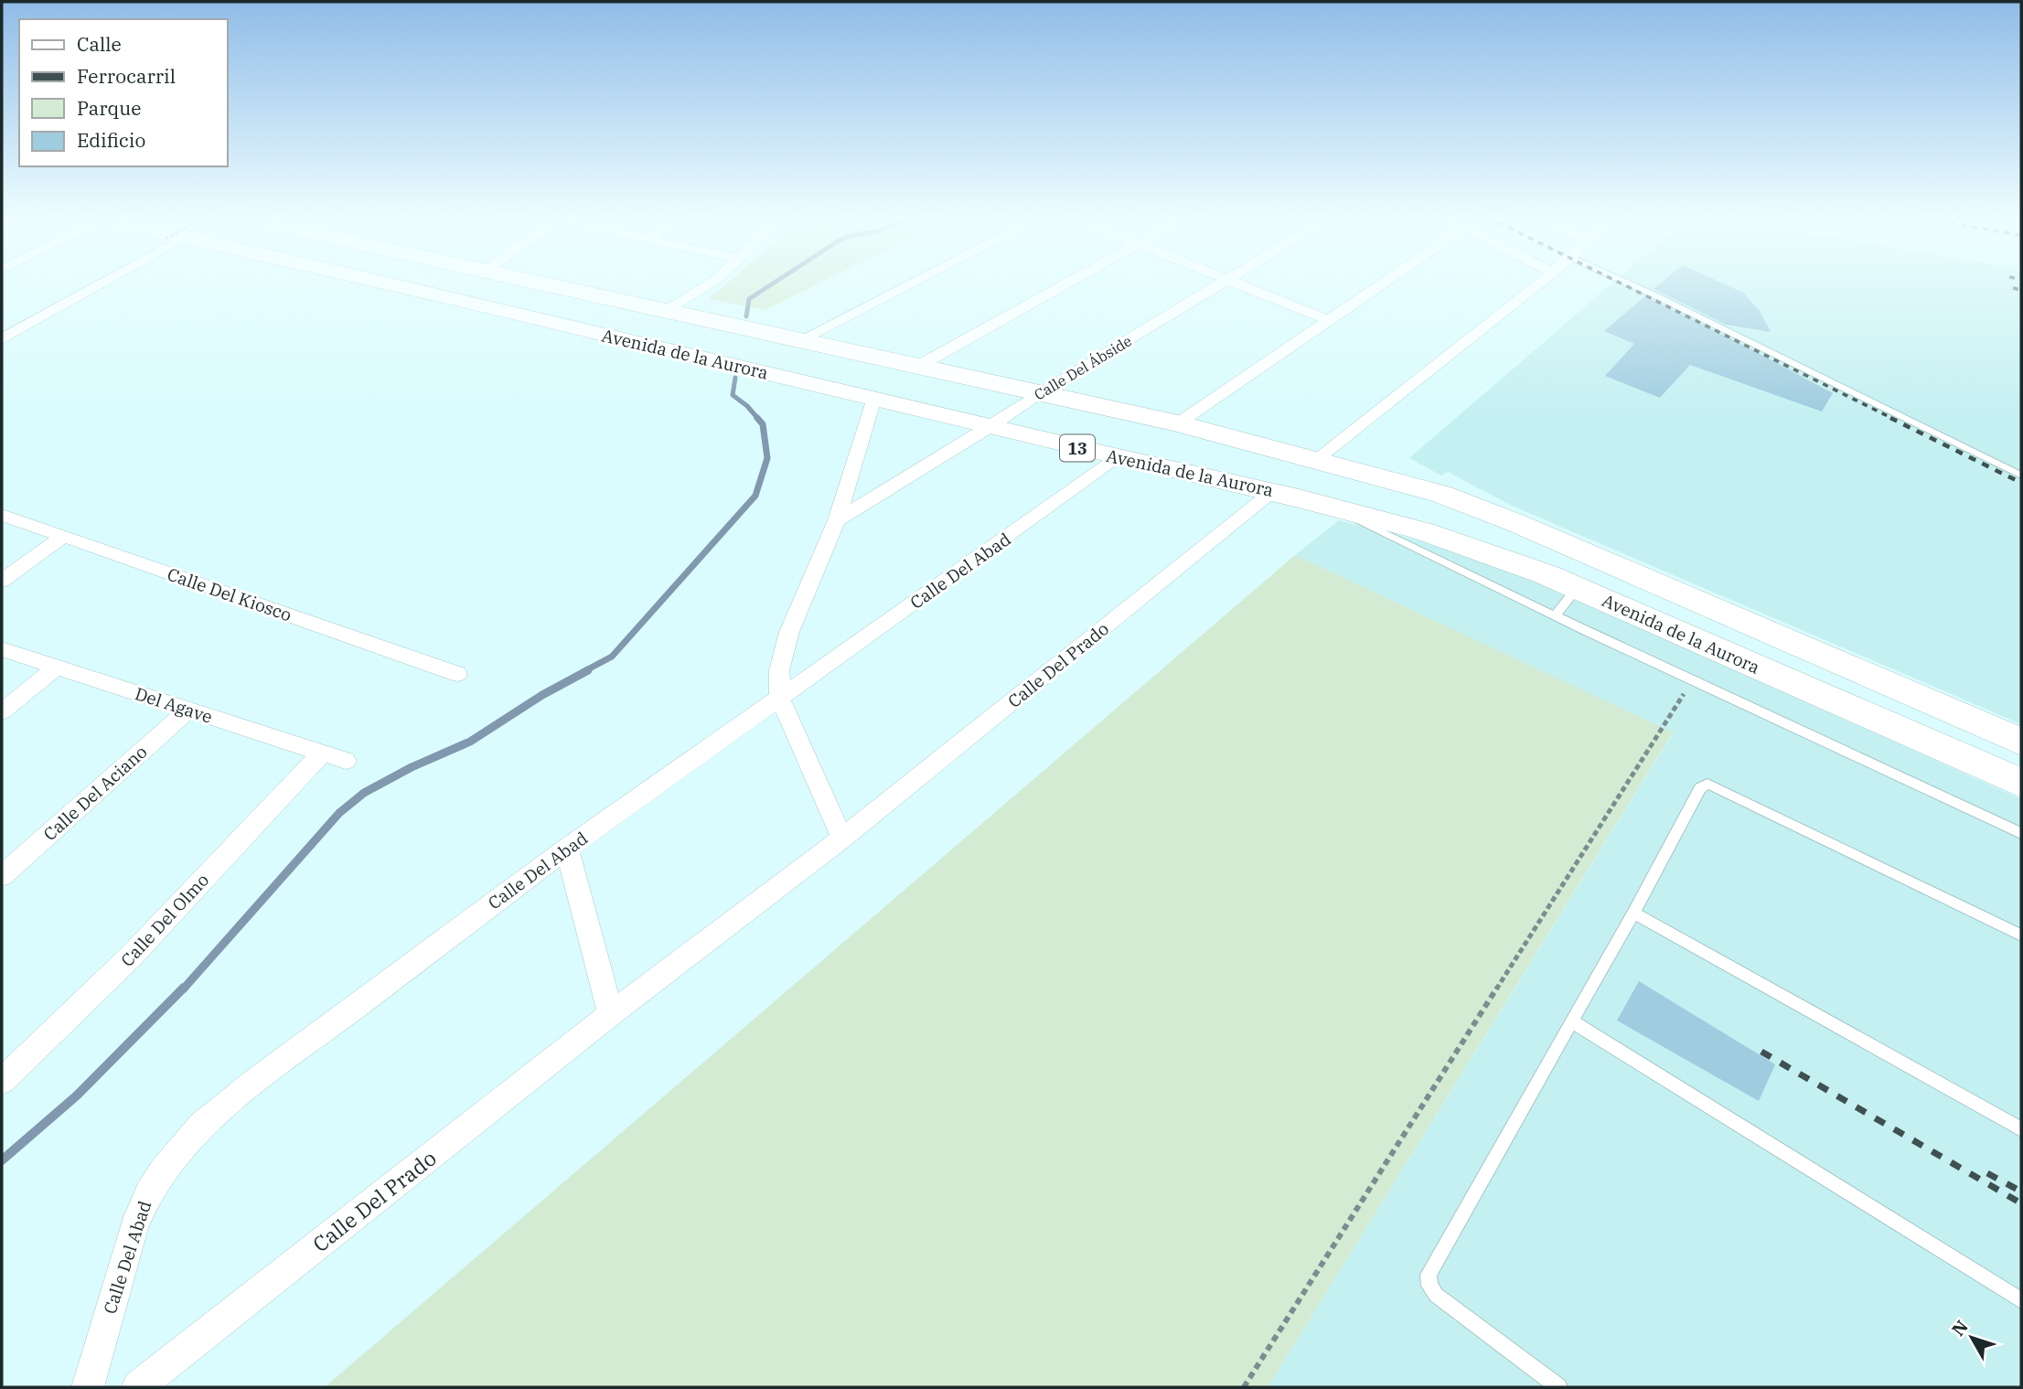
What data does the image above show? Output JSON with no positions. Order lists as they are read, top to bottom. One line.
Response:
{"streets":{"main road":["Avenida de la Aurora","13"],"street":["Calle Del Ábside","Calle Del Abad","Calle Del Kiosco","Calle Del Prado","Del Agave","Calle Del Aciano","Calle Del Olmo"]},"crossings":[["Avenida de la Aurora","Calle Del Ábside"],["Avenida de la Aurora","Calle Del Abad"],["Avenida de la Aurora","Calle Del Prado"],["Del Agave","Calle Del Aciano"],["Del Agave","Calle Del Olmo"]],"legend":["Calle","Ferrocarril","Parque","Edificio"],"north":"top left"}
